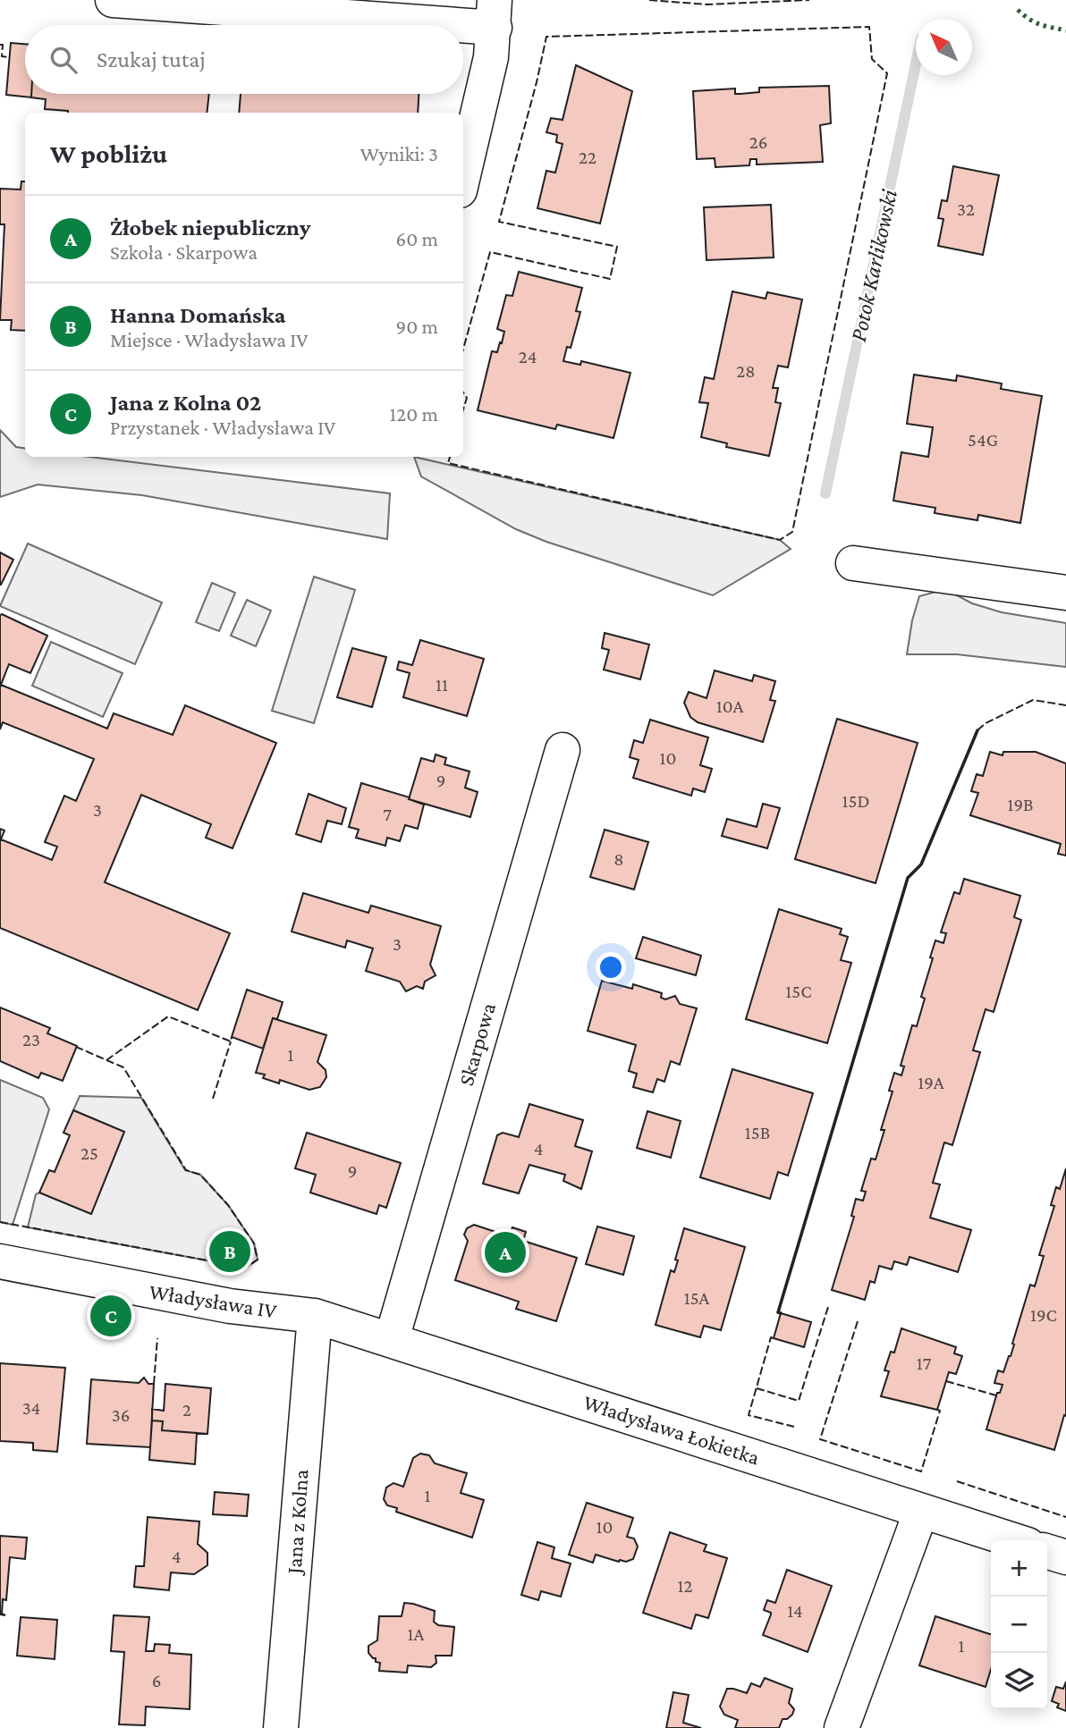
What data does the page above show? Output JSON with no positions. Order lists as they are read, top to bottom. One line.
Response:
{"streets":{"street":["Skarpowa","Władysława IV","Władysława Łokietka","Jana z Kolna"]},"crossings":[["Skarpowa","Władysława Łokietka"],["Władysława IV","Władysława Łokietka"],["Władysława IV","Jana z Kolna"],["Władysława Łokietka","Jana z Kolna"]],"water":["Potok Karlikowski"],"house_numbers":["26","22","32","24","28","54G","11","10A","10","9","15D","19B","3","7","8","3","15C","23","1","19A","15B","4","25","9","15A","19C","17","34","2","36","1","10","4","12","14","1A","1","6"],"north":"top left","page":{"search":"Szukaj tutaj","heading":["W pobliżu","Wyniki: 3"],"list":[{"mark":"A","name":"Żłobek niepubliczny","note":"Szkoła · Skarpowa","value":"60 m"},{"mark":"B","name":"Hanna Domańska","note":"Miejsce · Władysława IV","value":"90 m"},{"mark":"C","name":"Jana z Kolna 02","note":"Przystanek · Władysława IV","value":"120 m"}],"pins":["B","A","C"],"map_buttons":["+","−"]}}
